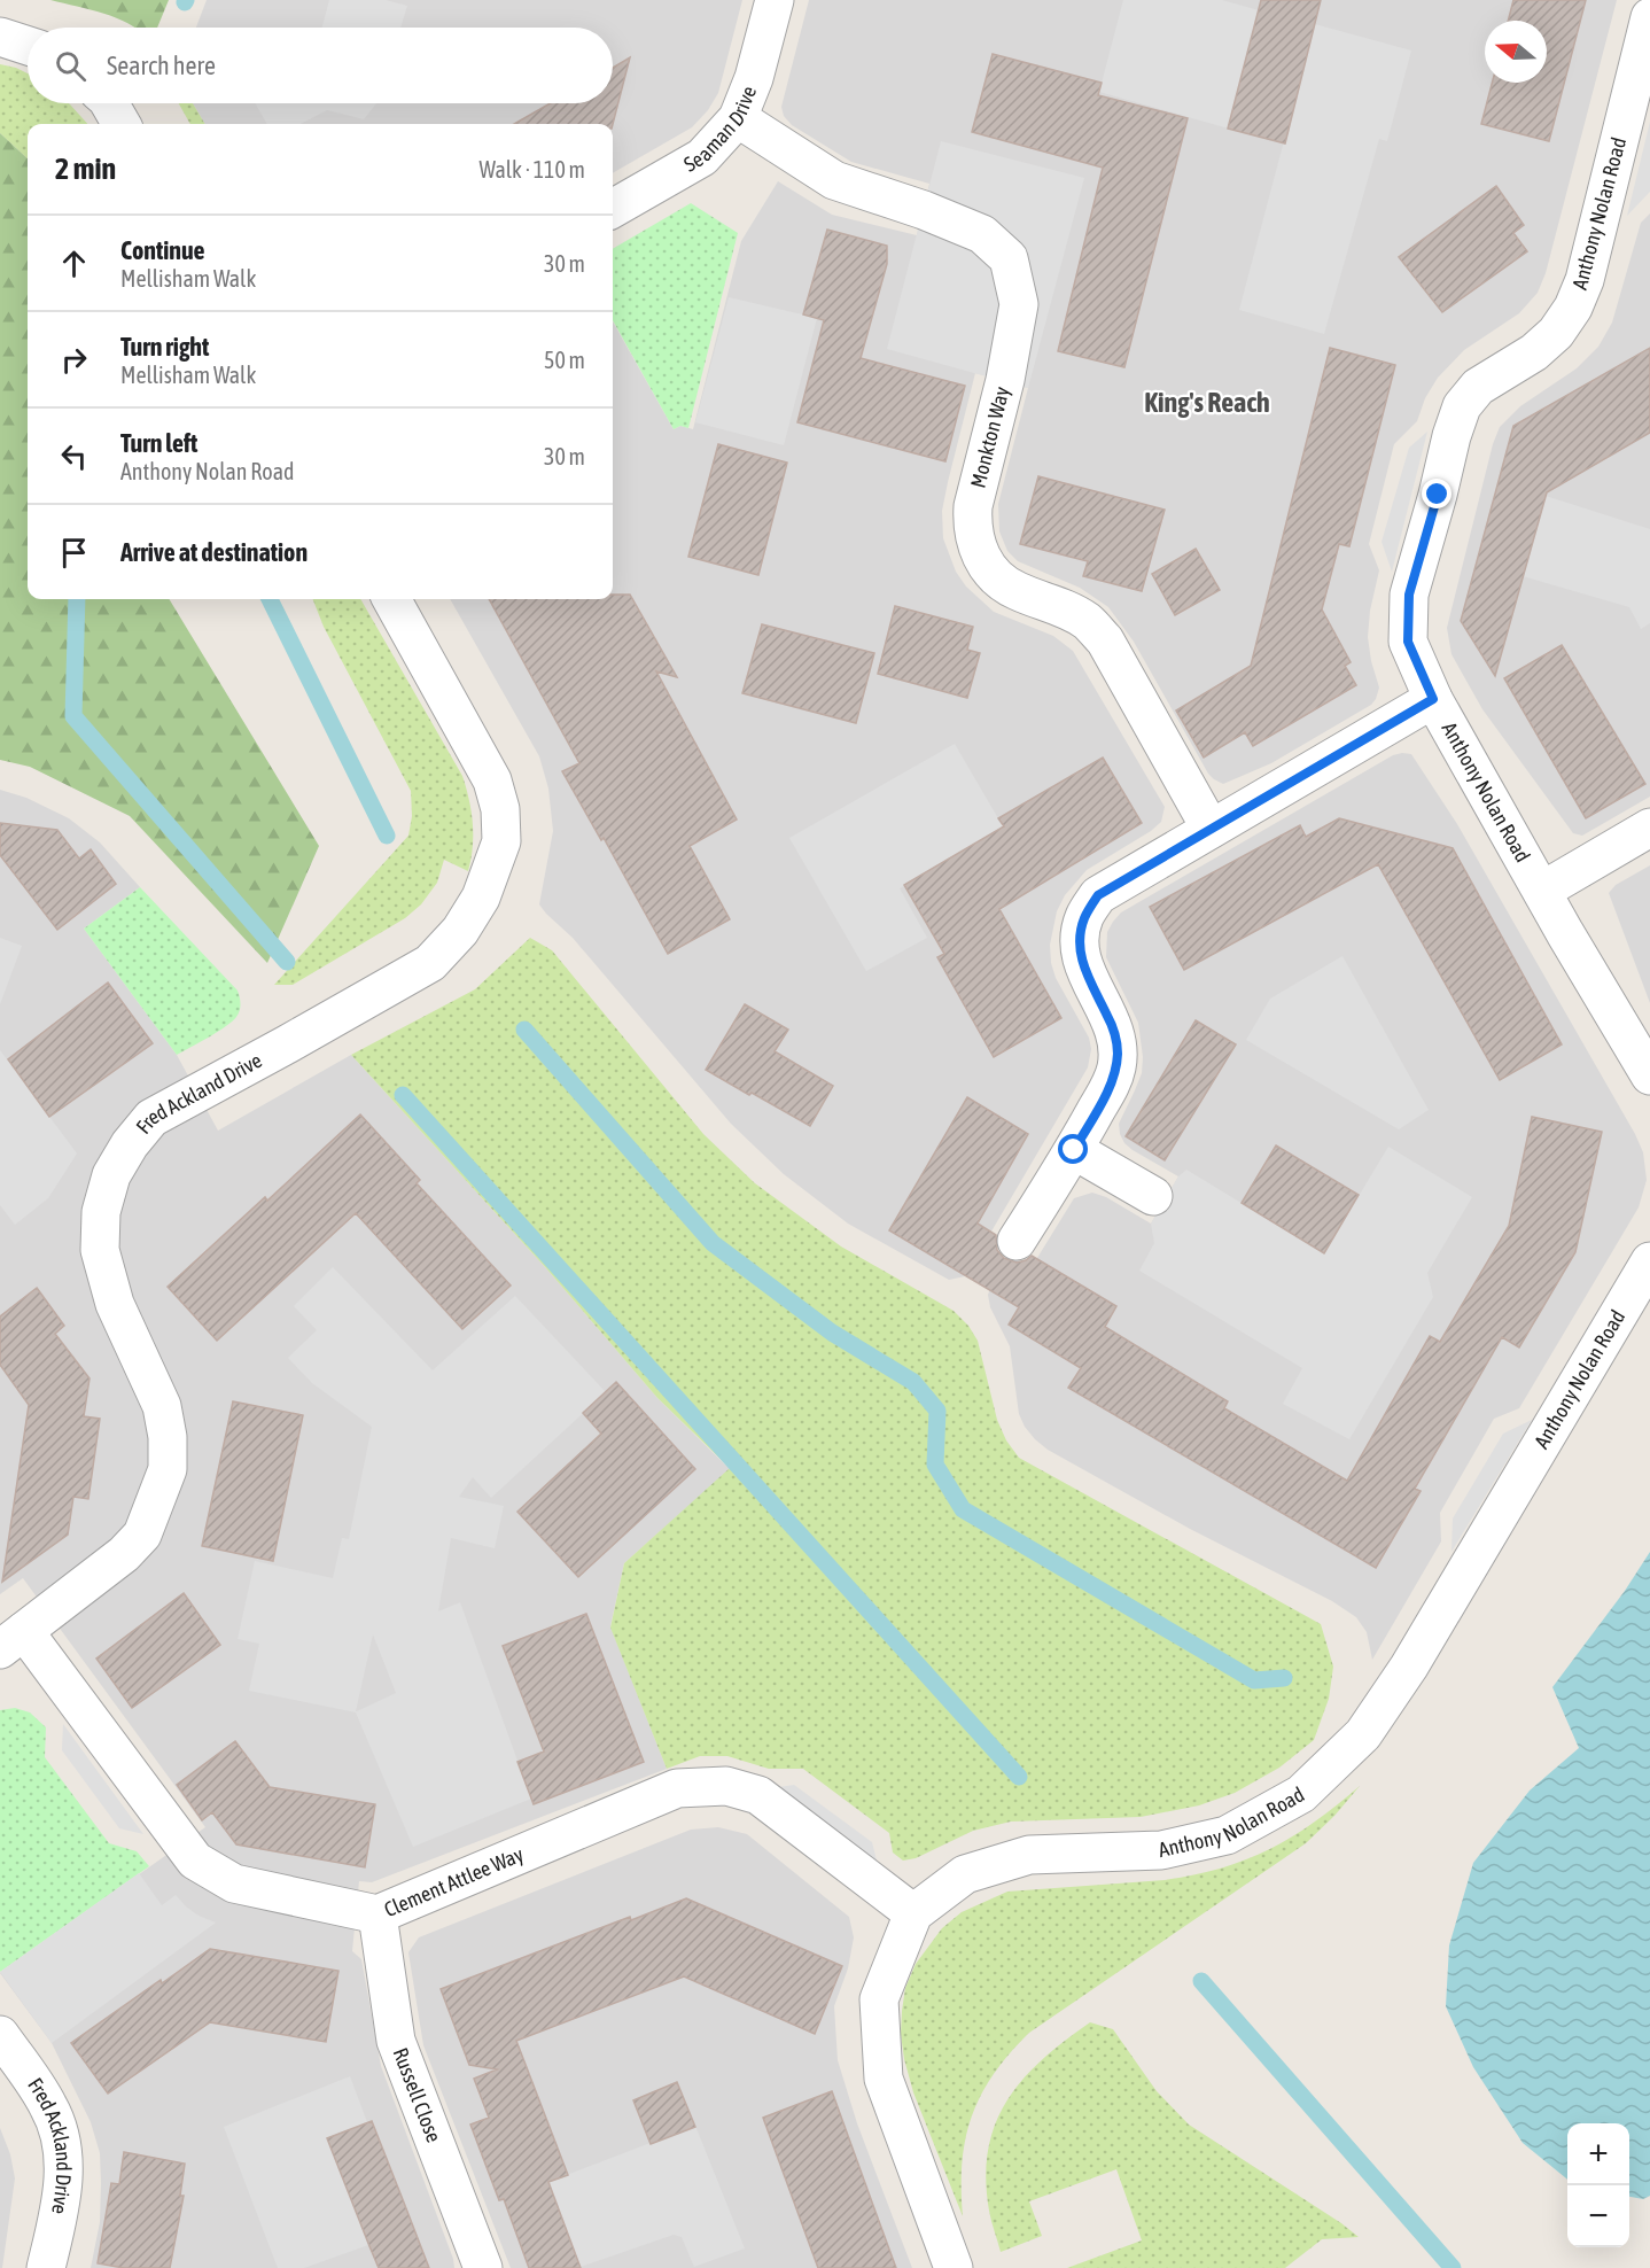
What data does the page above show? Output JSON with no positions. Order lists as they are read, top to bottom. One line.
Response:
{"streets":{"street":["Seaman Drive","Anthony Nolan Road","Monkton Way","Fred Ackland Drive","Clement Attlee Way","Russell Close"]},"crossings":[["Seaman Drive","Monkton Way"],["Anthony Nolan Road","Clement Attlee Way"],["Fred Ackland Drive","Clement Attlee Way"],["Clement Attlee Way","Russell Close"]],"districts":["King's Reach"],"north":"left","page":{"search":"Search here","heading":["2 min","Walk · 110 m"],"list":[["Continue","Mellisham Walk","30 m"],["Turn right","Mellisham Walk","50 m"],["Turn left","Anthony Nolan Road","30 m"],"Arrive at destination"],"map_buttons":["+","−"]}}
